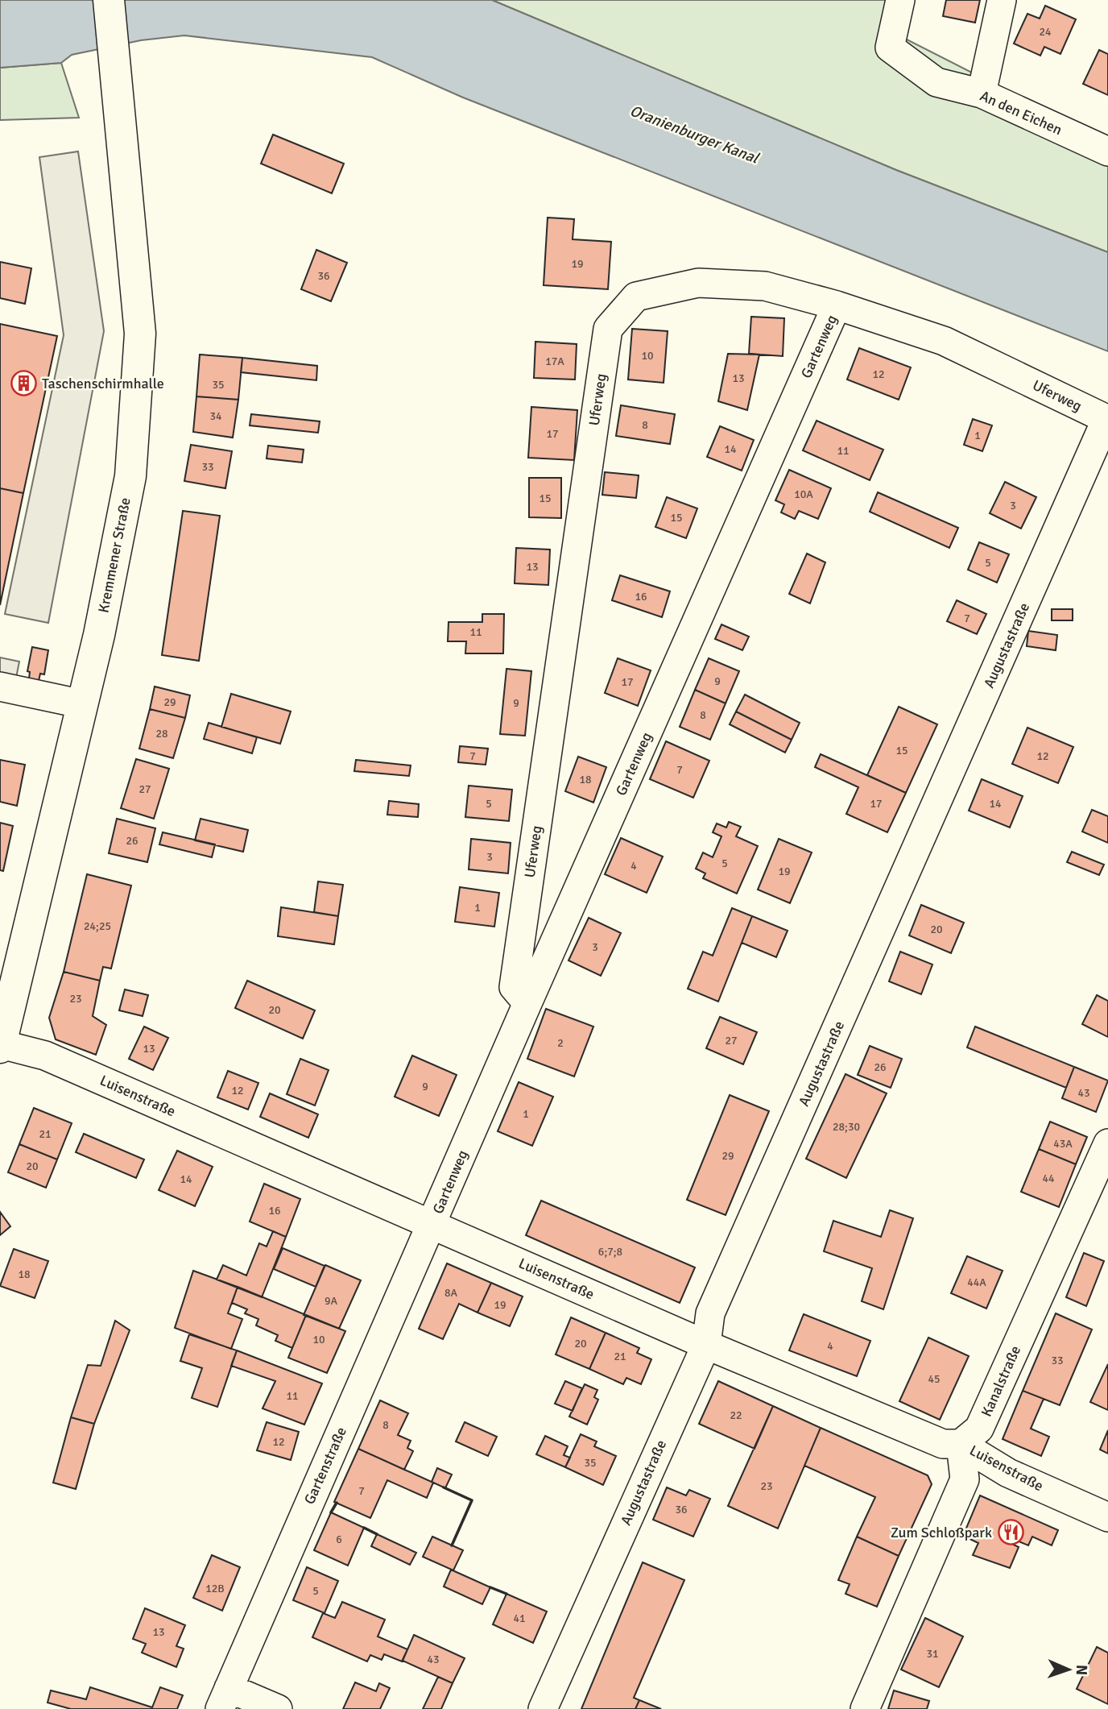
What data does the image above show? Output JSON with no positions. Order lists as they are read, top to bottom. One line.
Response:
{"streets":{"main road":["Kremmener Straße"],"street":["An den Eichen","Gartenweg","Uferweg","Augustastraße","Luisenstraße","Kanalstraße","Gartenstraße"]},"crossings":[["Gartenweg","Uferweg"],["Gartenweg","Luisenstraße"],["Gartenweg","Gartenstraße"],["Uferweg","Augustastraße"],["Kremmener Straße","Luisenstraße"],["Augustastraße","Luisenstraße"],["Luisenstraße","Kanalstraße"],["Luisenstraße","Gartenstraße"]],"water":["Oranienburger Kanal"],"places":{"building":["Taschenschirmhalle"],"restaurant":["Zum Schloßpark"]},"house_numbers":["24","19","36","10","17A","12","13","35","34","8","17","1","14","11","33","10A","15","3","15","5","13","16","7","11","9","17","29","9","8","28","15","7","12","7","18","27","5","17","14","26","3","5","4","19","1","24;25","20","3","23","20","27","2","13","26","9","12","43","1","28;30","21","43A","29","20","44","14","16","6;7;8","18","44A","8A","9A","19","10","20","4","21","33","45","11","22","8","12","35","23","7","36","6","12B","5","41","13","31","43"],"north":"right"}
